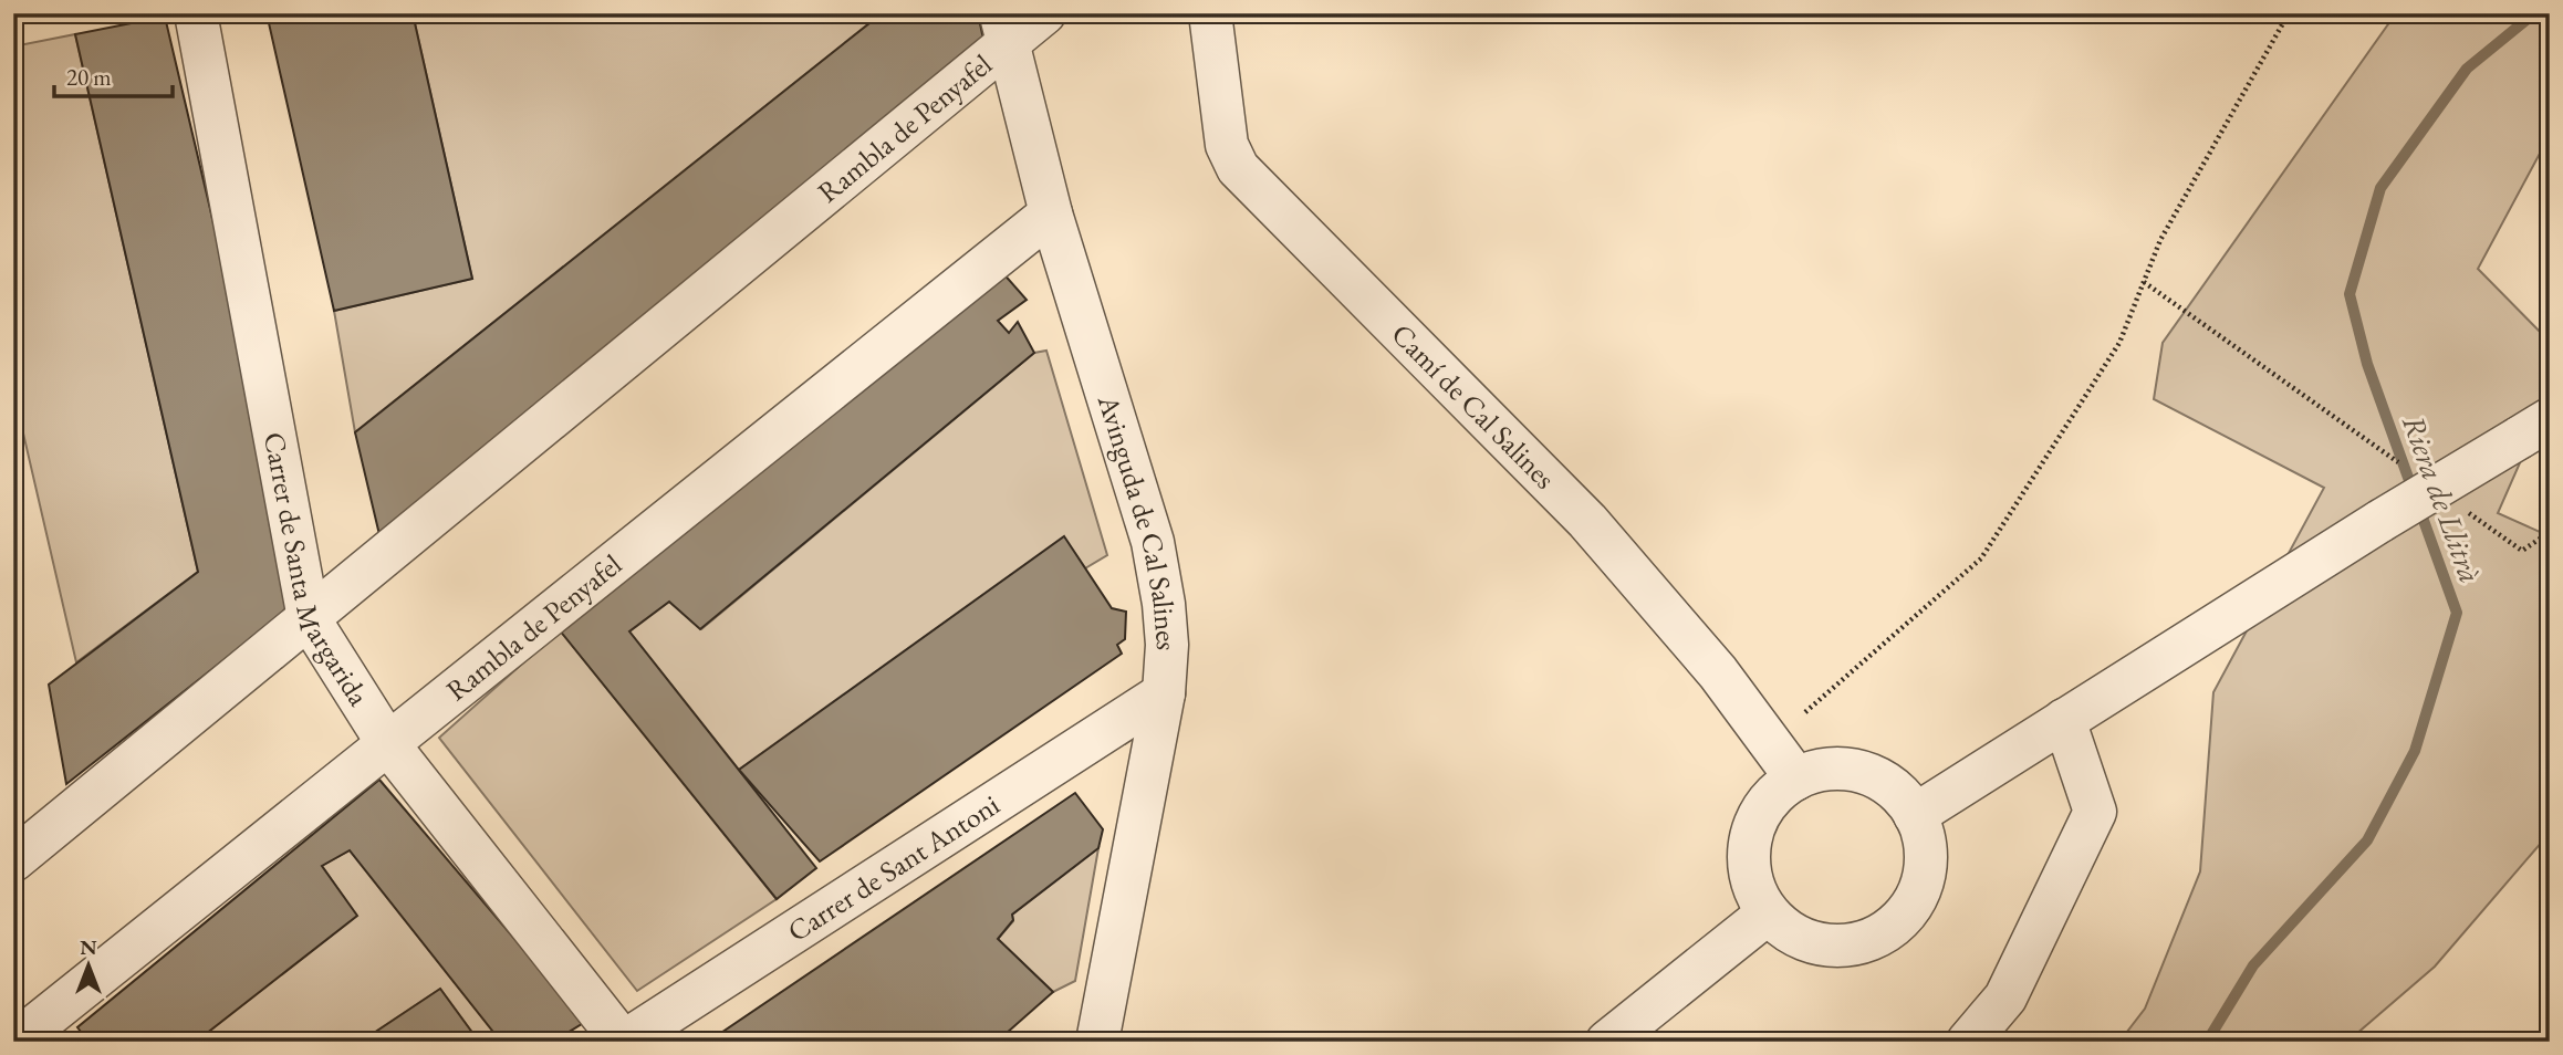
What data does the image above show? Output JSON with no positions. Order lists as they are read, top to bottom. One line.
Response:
{"streets":{"street":["Rambla de Penyafel","Camí de Cal Salines","Avinguda de Cal Salines","Carrer de Santa Margarida","Carrer de Sant Antoni"]},"crossings":[["Rambla de Penyafel","Avinguda de Cal Salines"],["Rambla de Penyafel","Carrer de Santa Margarida"],["Avinguda de Cal Salines","Carrer de Sant Antoni"],["Carrer de Santa Margarida","Carrer de Sant Antoni"]],"water":["Riera de Llitrà"],"scale_bar":"20 m","north":"top"}
